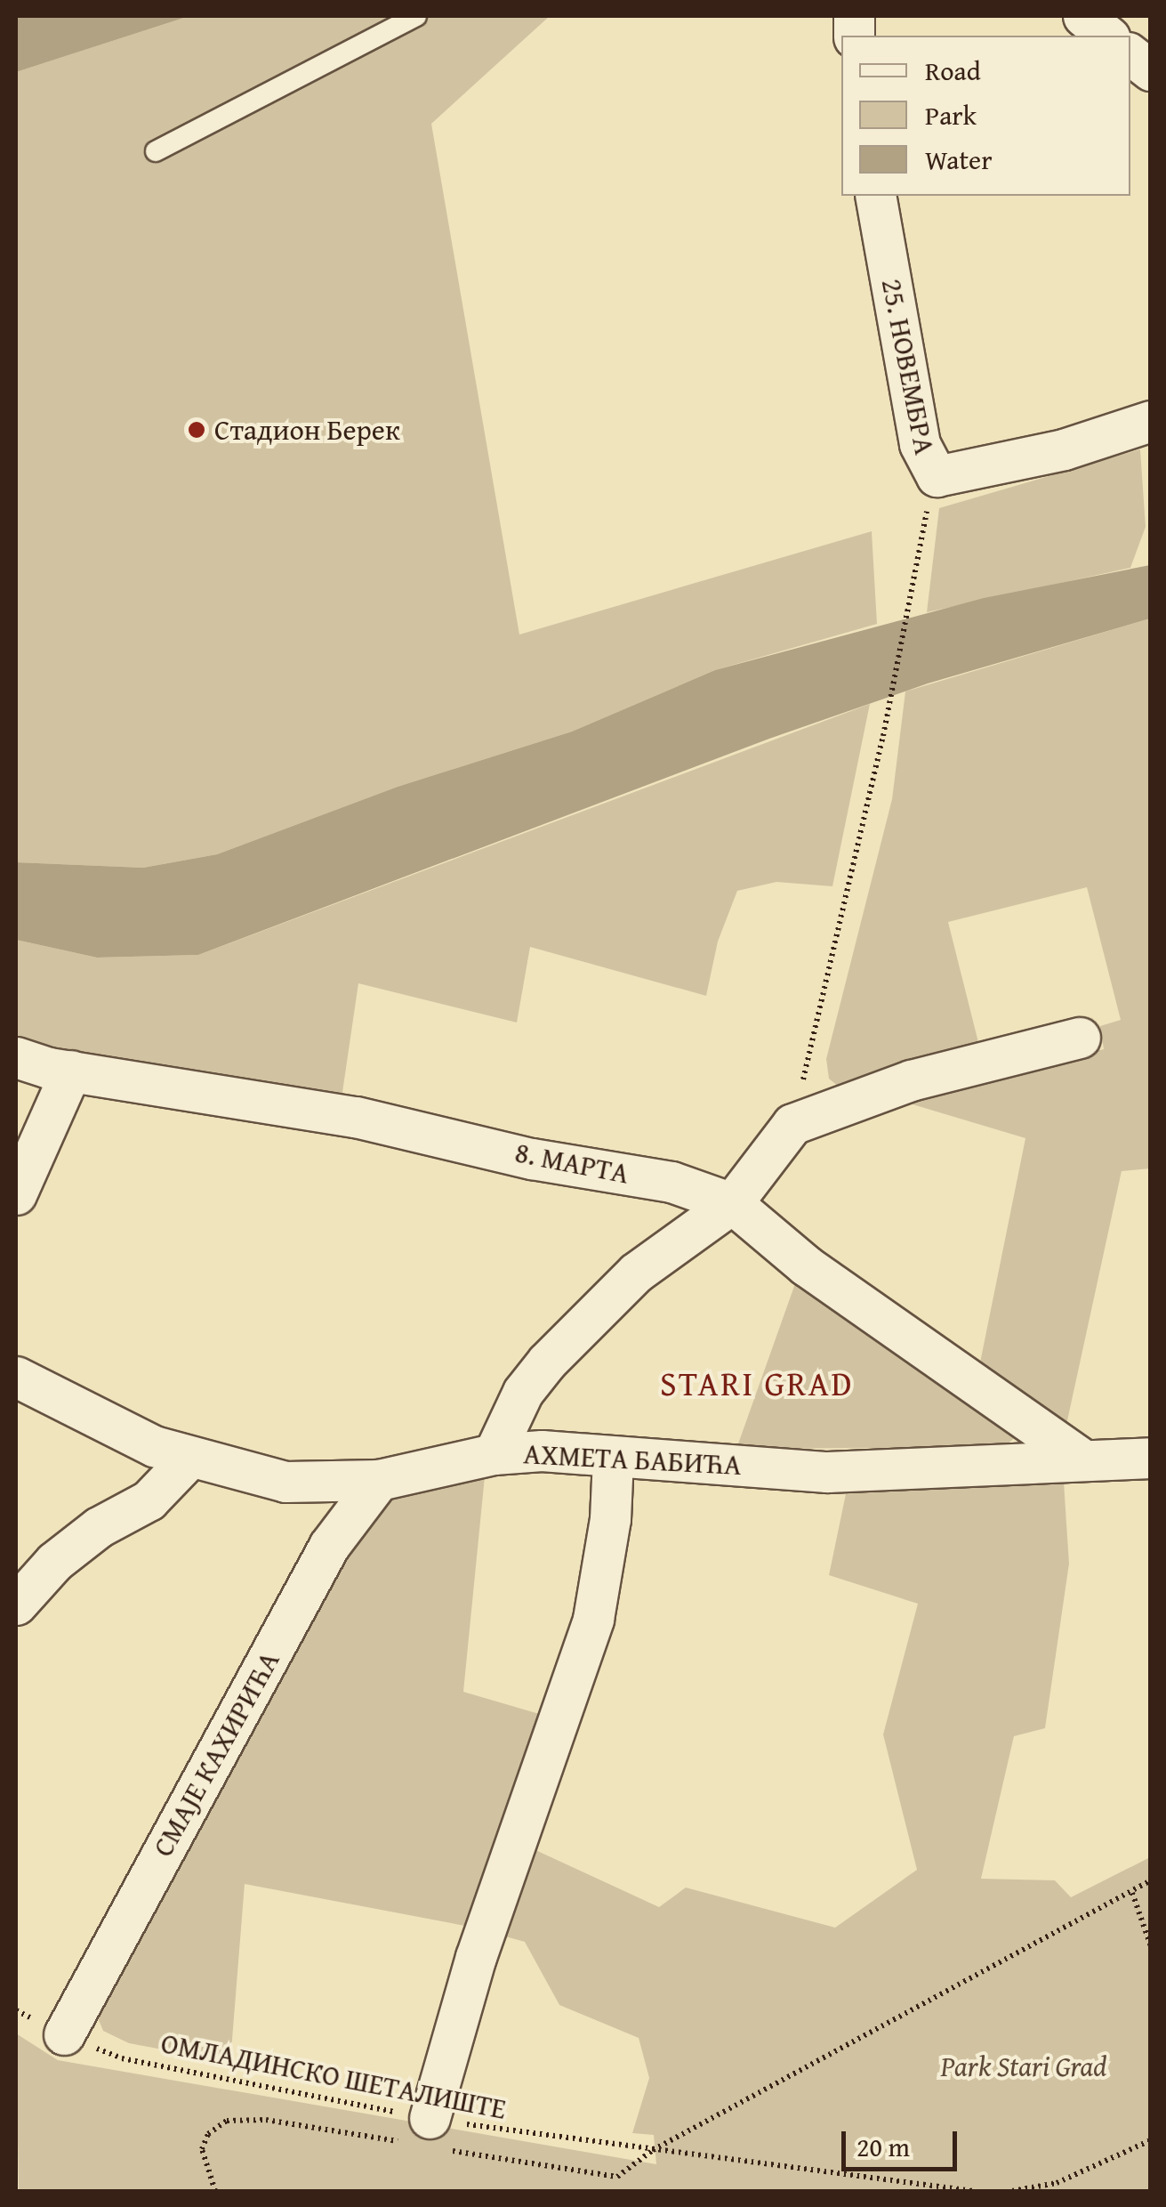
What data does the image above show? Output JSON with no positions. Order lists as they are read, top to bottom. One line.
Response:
{"streets":{"street":["25. НОВЕМБРА","8. МАРТА","АХМЕТА БАБИЋА","СМAЈЕ КАХИРИЋА"],"path":["ОМЛАДИНСКO ШЕТАЛИШТЕ"]},"crossings":[["АХМЕТА БАБИЋА","СМAЈЕ КАХИРИЋА"],["СМAЈЕ КАХИРИЋА","ОМЛАДИНСКO ШЕТАЛИШТЕ"]],"districts":["STARI GRAD"],"parks":["Park Stari Grad"],"places":["Стадион Берек"],"legend":["Road","Park","Water"],"scale_bar":"20 m"}
